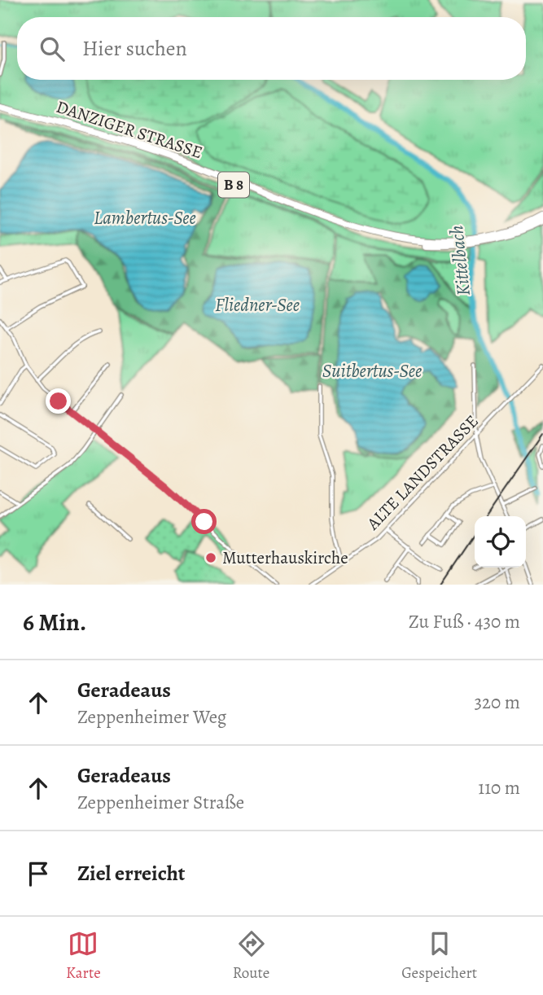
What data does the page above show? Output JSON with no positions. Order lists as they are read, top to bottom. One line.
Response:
{"streets":{"highway":["DANZIGER STRASSE","B 8"],"street":["ALTE LANDSTRASSE"]},"water":["Lambertus-See","Kittelbach","Fliedner-See","Suitbertus-See"],"places":["Mutterhauskirche"],"page":{"search":"Hier suchen","heading":["6 Min.","Zu Fuß · 430 m"],"list":[["Geradeaus","Zeppenheimer Weg","320 m"],["Geradeaus","Zeppenheimer Straße","110 m"],"Ziel erreicht"],"nav":["Karte","Route","Gespeichert"]}}
